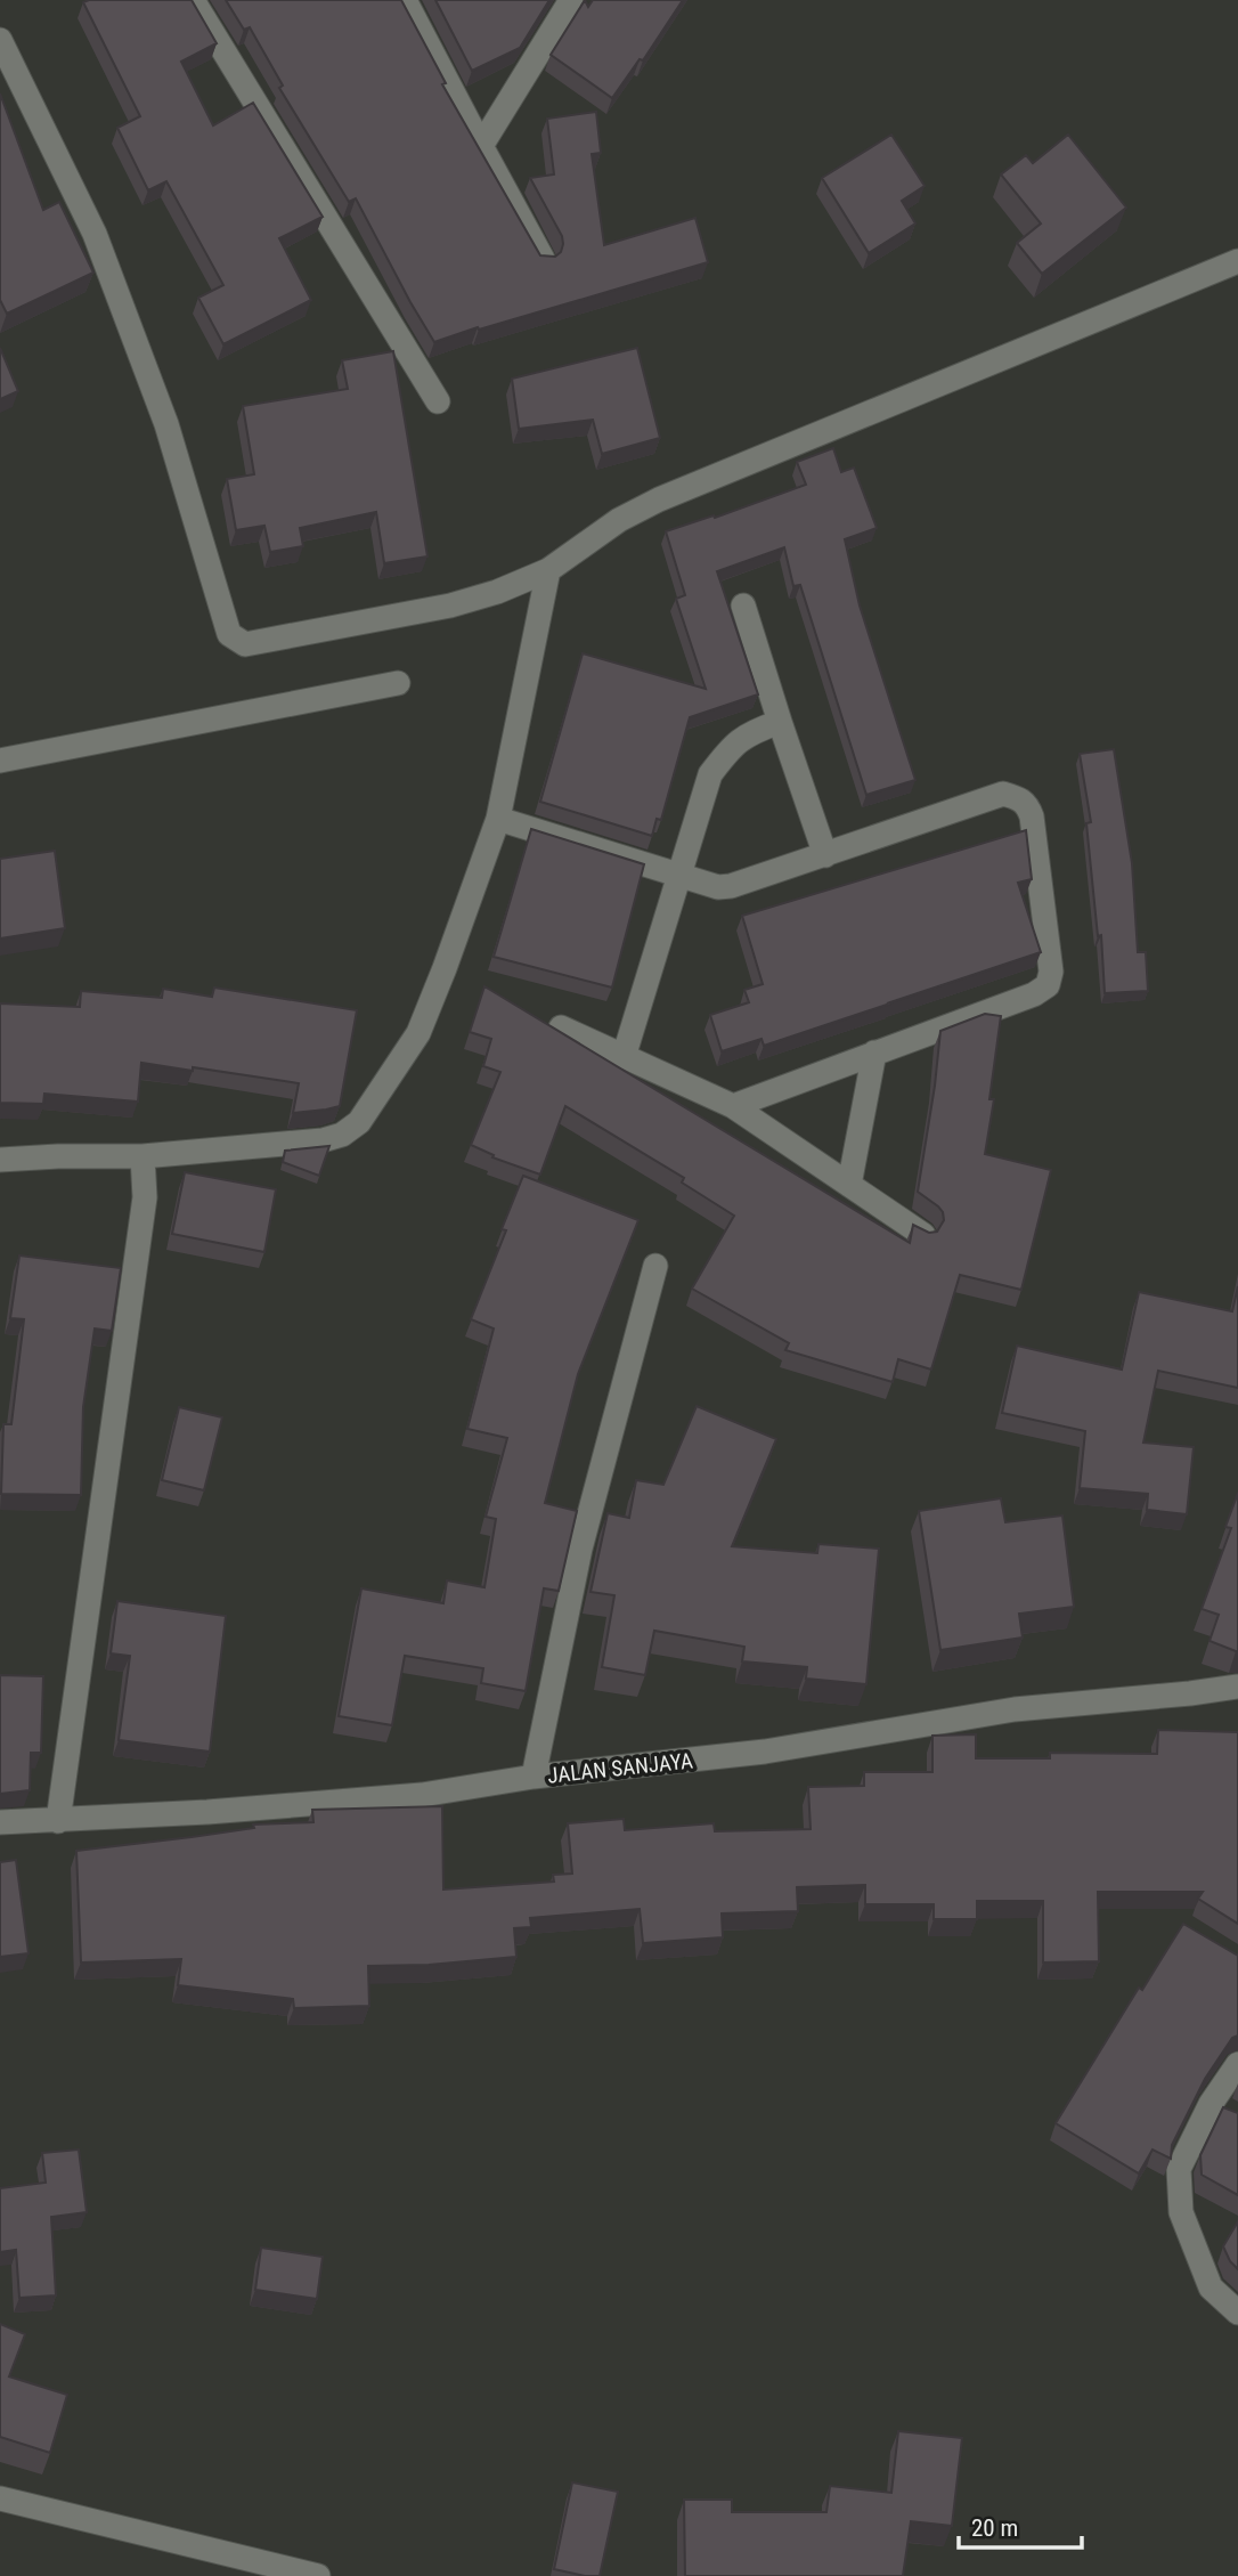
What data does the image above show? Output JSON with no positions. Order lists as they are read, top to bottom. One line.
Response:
{"streets":{"street":["JALAN SANJAYA"]},"scale_bar":"20 m"}
